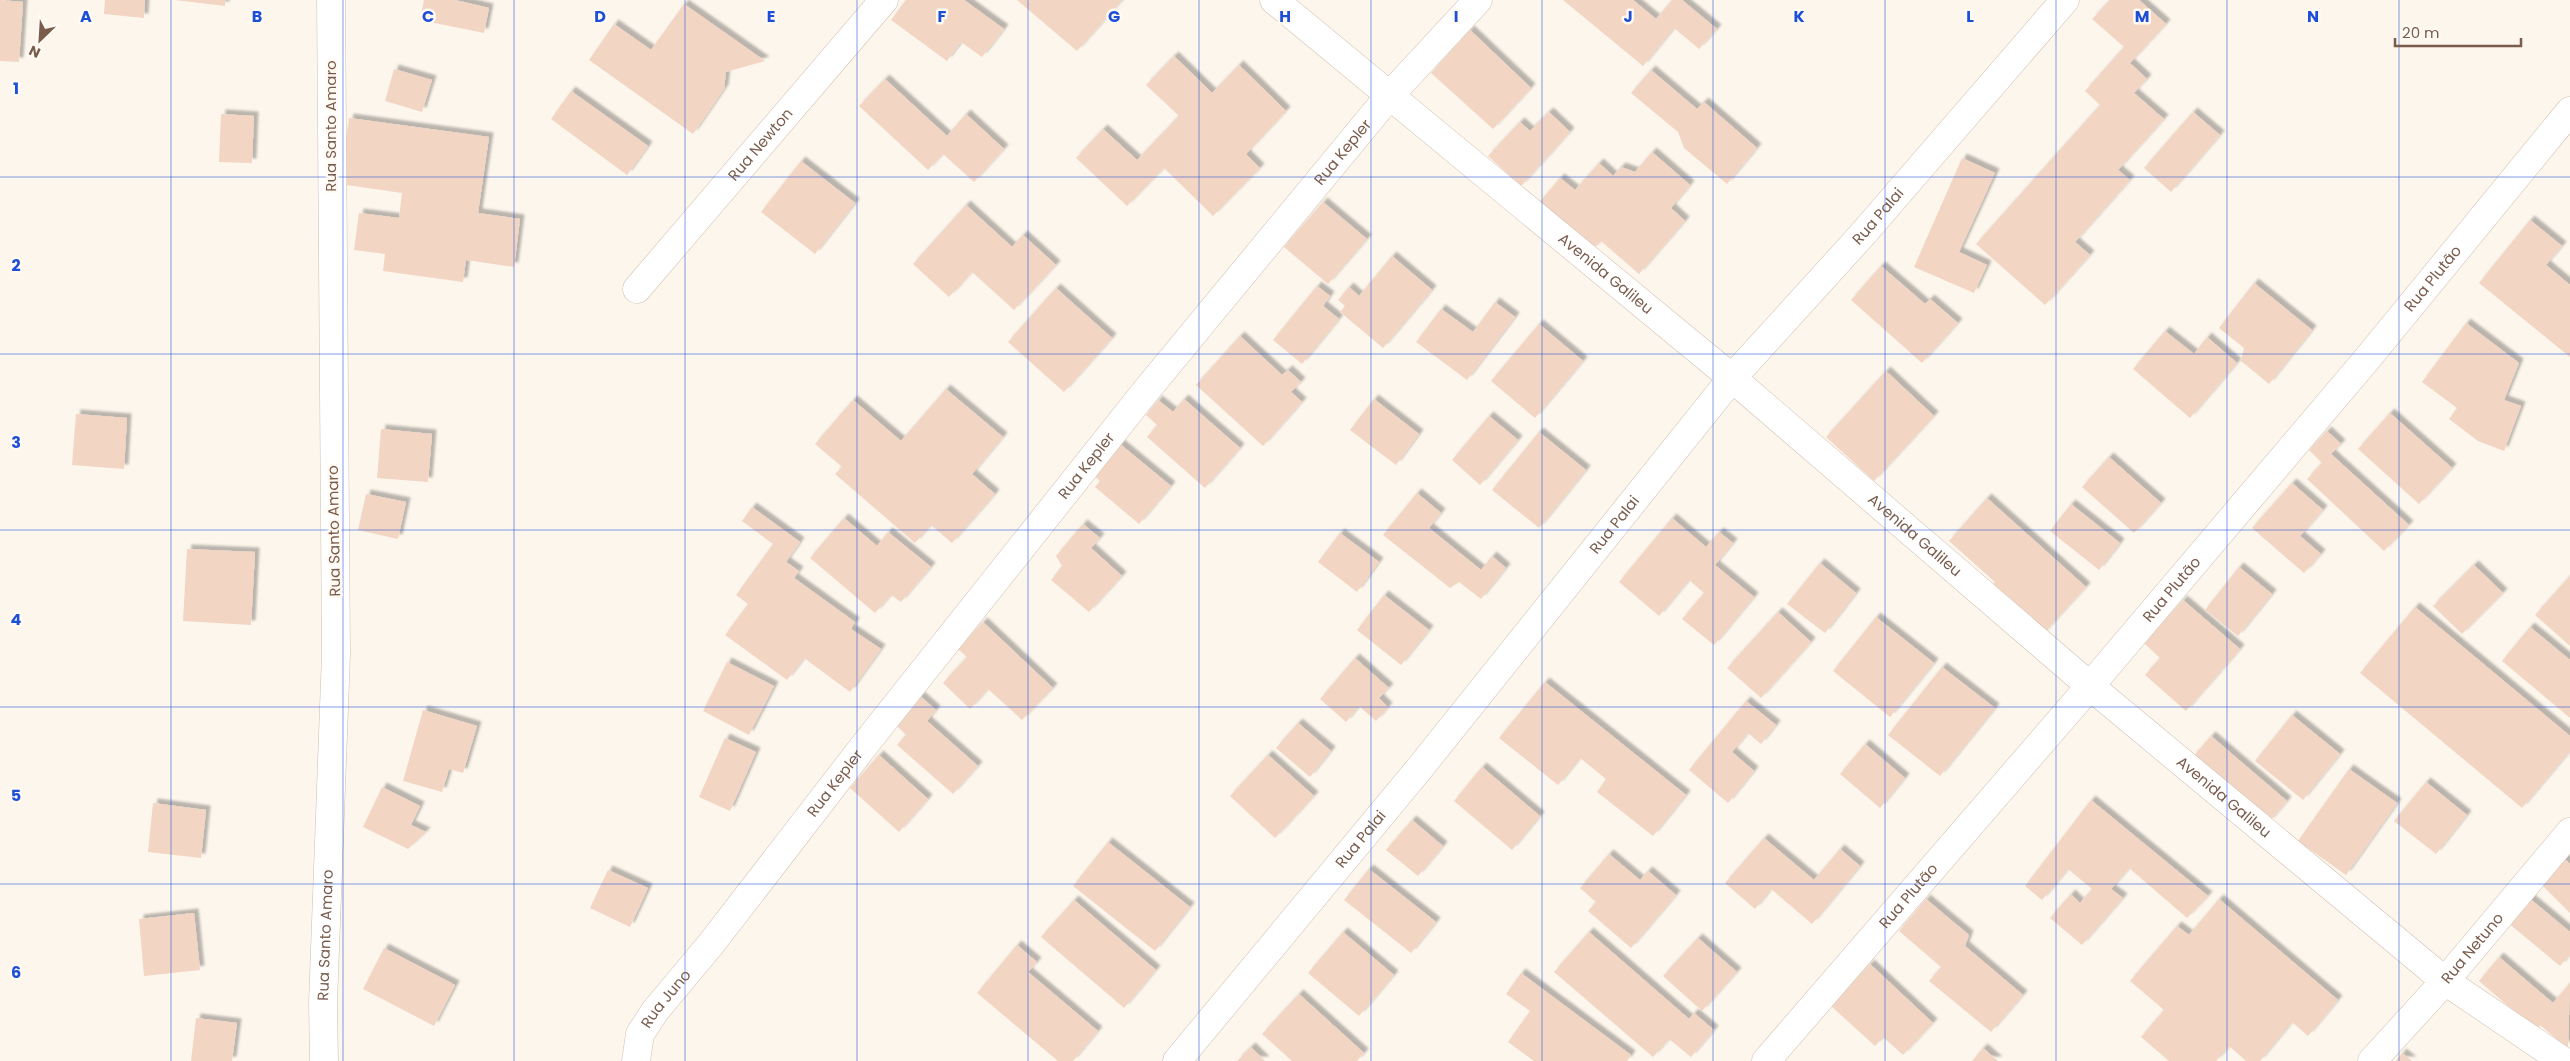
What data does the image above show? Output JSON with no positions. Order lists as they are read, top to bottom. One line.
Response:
{"streets":{"street":["Rua Santo Amaro","Rua Newton","Rua Kepler","Rua Palai","Avenida Galileu","Rua Plutão","Rua Netuno","Rua Juno"]},"crossings":[["Rua Kepler","Avenida Galileu"],["Rua Kepler","Rua Juno"],["Rua Palai","Avenida Galileu"],["Avenida Galileu","Rua Plutão"],["Avenida Galileu","Rua Netuno"]],"scale_bar":"20 m","north":"bottom left","grid":{"columns":["A","B","C","D","E","F","G","H","I","J","K","L","M","N"],"rows":["1","2","3","4","5","6"]}}
